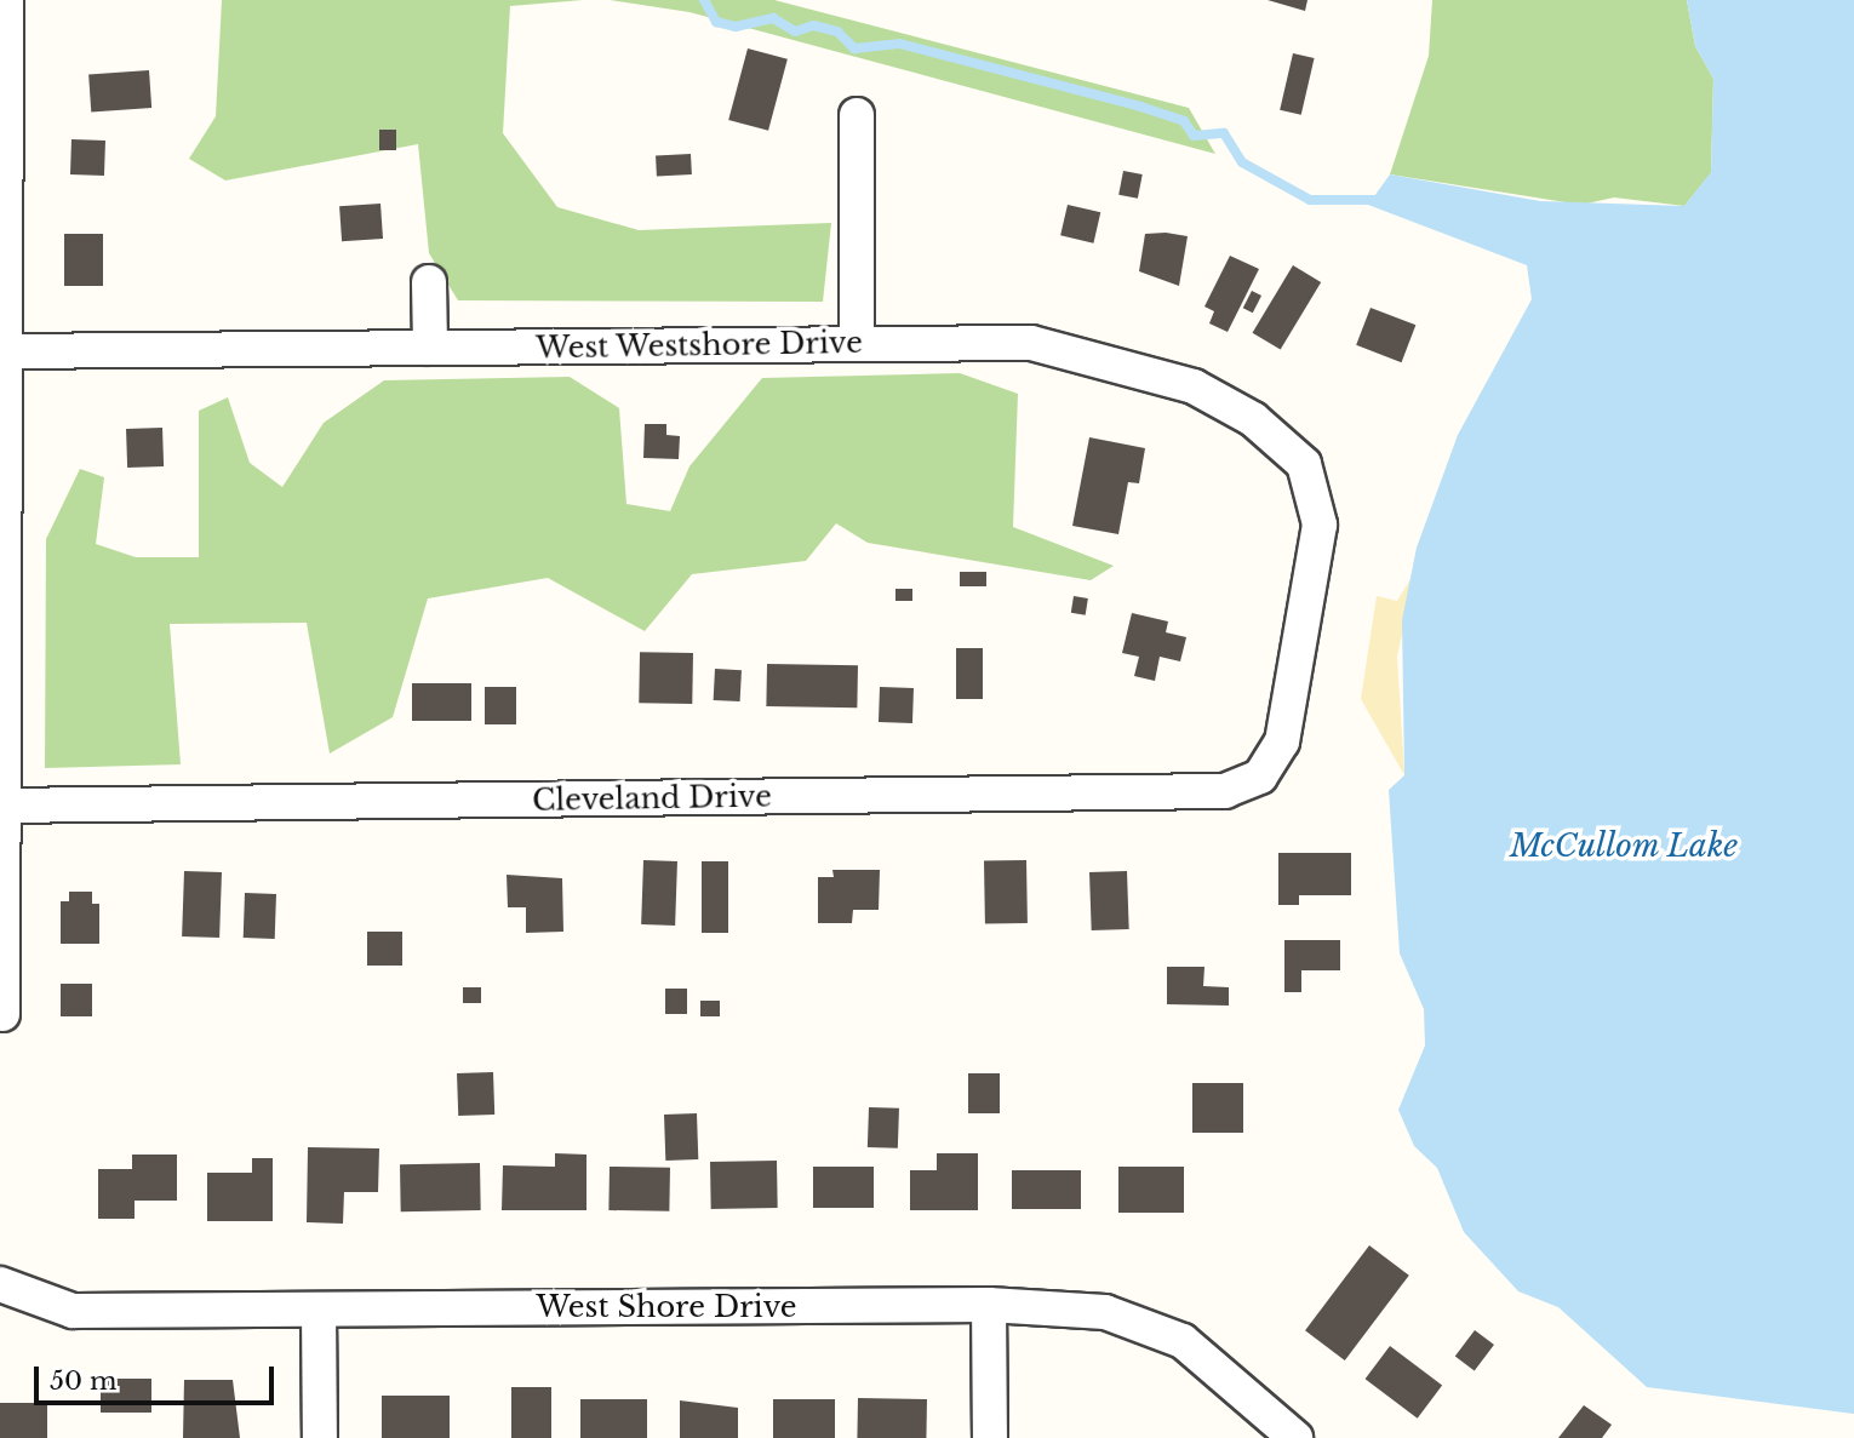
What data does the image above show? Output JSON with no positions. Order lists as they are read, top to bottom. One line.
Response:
{"streets":{"street":["West Westshore Drive","Cleveland Drive","West Shore Drive"]},"crossings":[["West Westshore Drive","Cleveland Drive"]],"water":["McCullom Lake"],"scale_bar":"50 m"}
